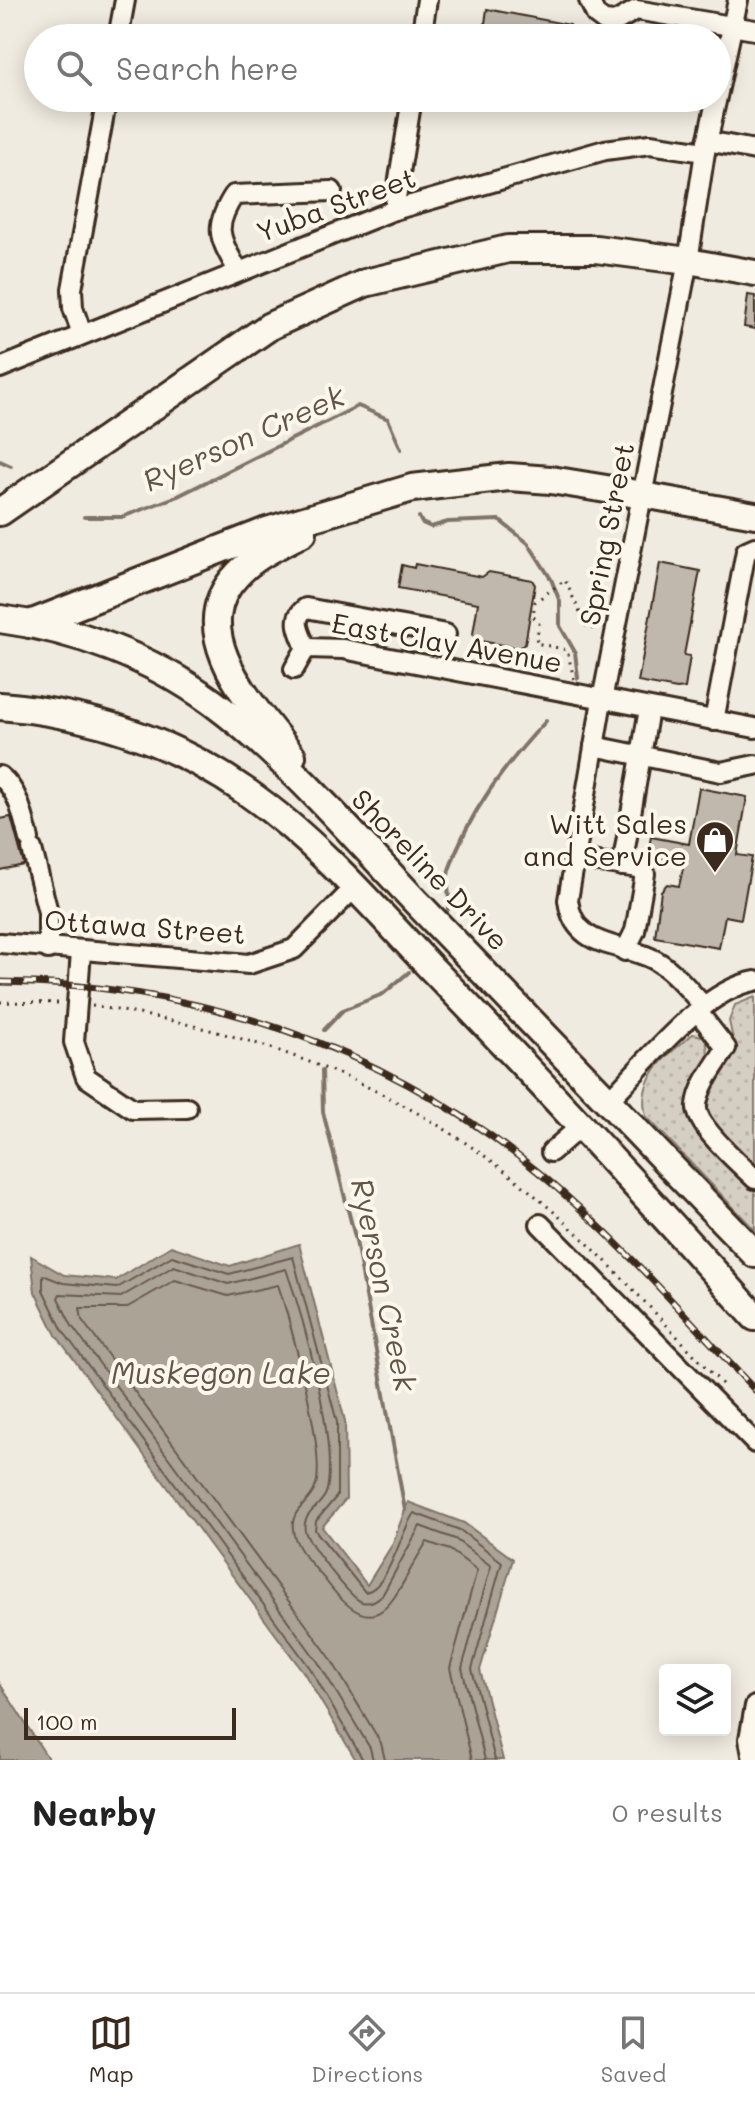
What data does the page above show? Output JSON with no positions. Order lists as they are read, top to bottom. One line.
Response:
{"streets":{"highway":["Shoreline Drive"],"street":["Yuba Street","Spring Street","East Clay Avenue","Ottawa Street"]},"crossings":[["Yuba Street","Spring Street"],["Spring Street","East Clay Avenue"]],"water":["Ryerson Creek","Muskegon Lake"],"places":{"shop":["Witt Sales and Service"]},"scale_bar":"100 m","page":{"search":"Search here","scale":"100 m","heading":["Nearby","0 results"],"nav":["Map","Directions","Saved"]}}
